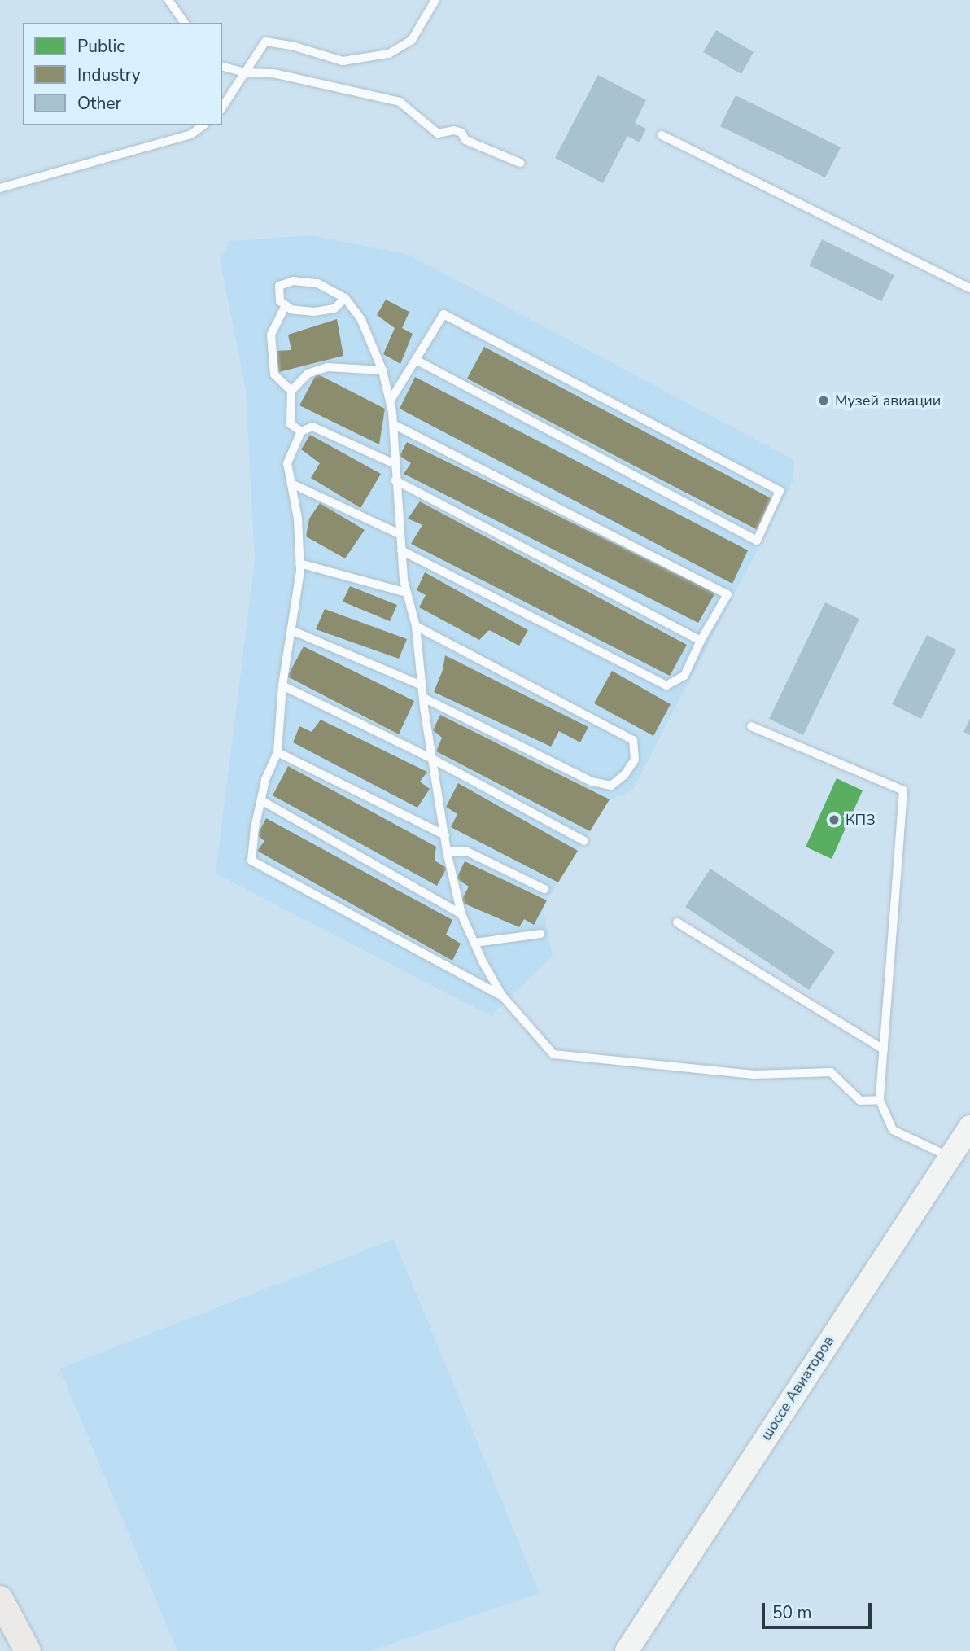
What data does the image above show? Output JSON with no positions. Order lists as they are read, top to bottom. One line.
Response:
{"streets":{"street":["шоссе Авиаторов"]},"places":["Музей авиации","КПЗ"],"legend":["Public","Industry","Other"],"scale_bar":"50 m"}
